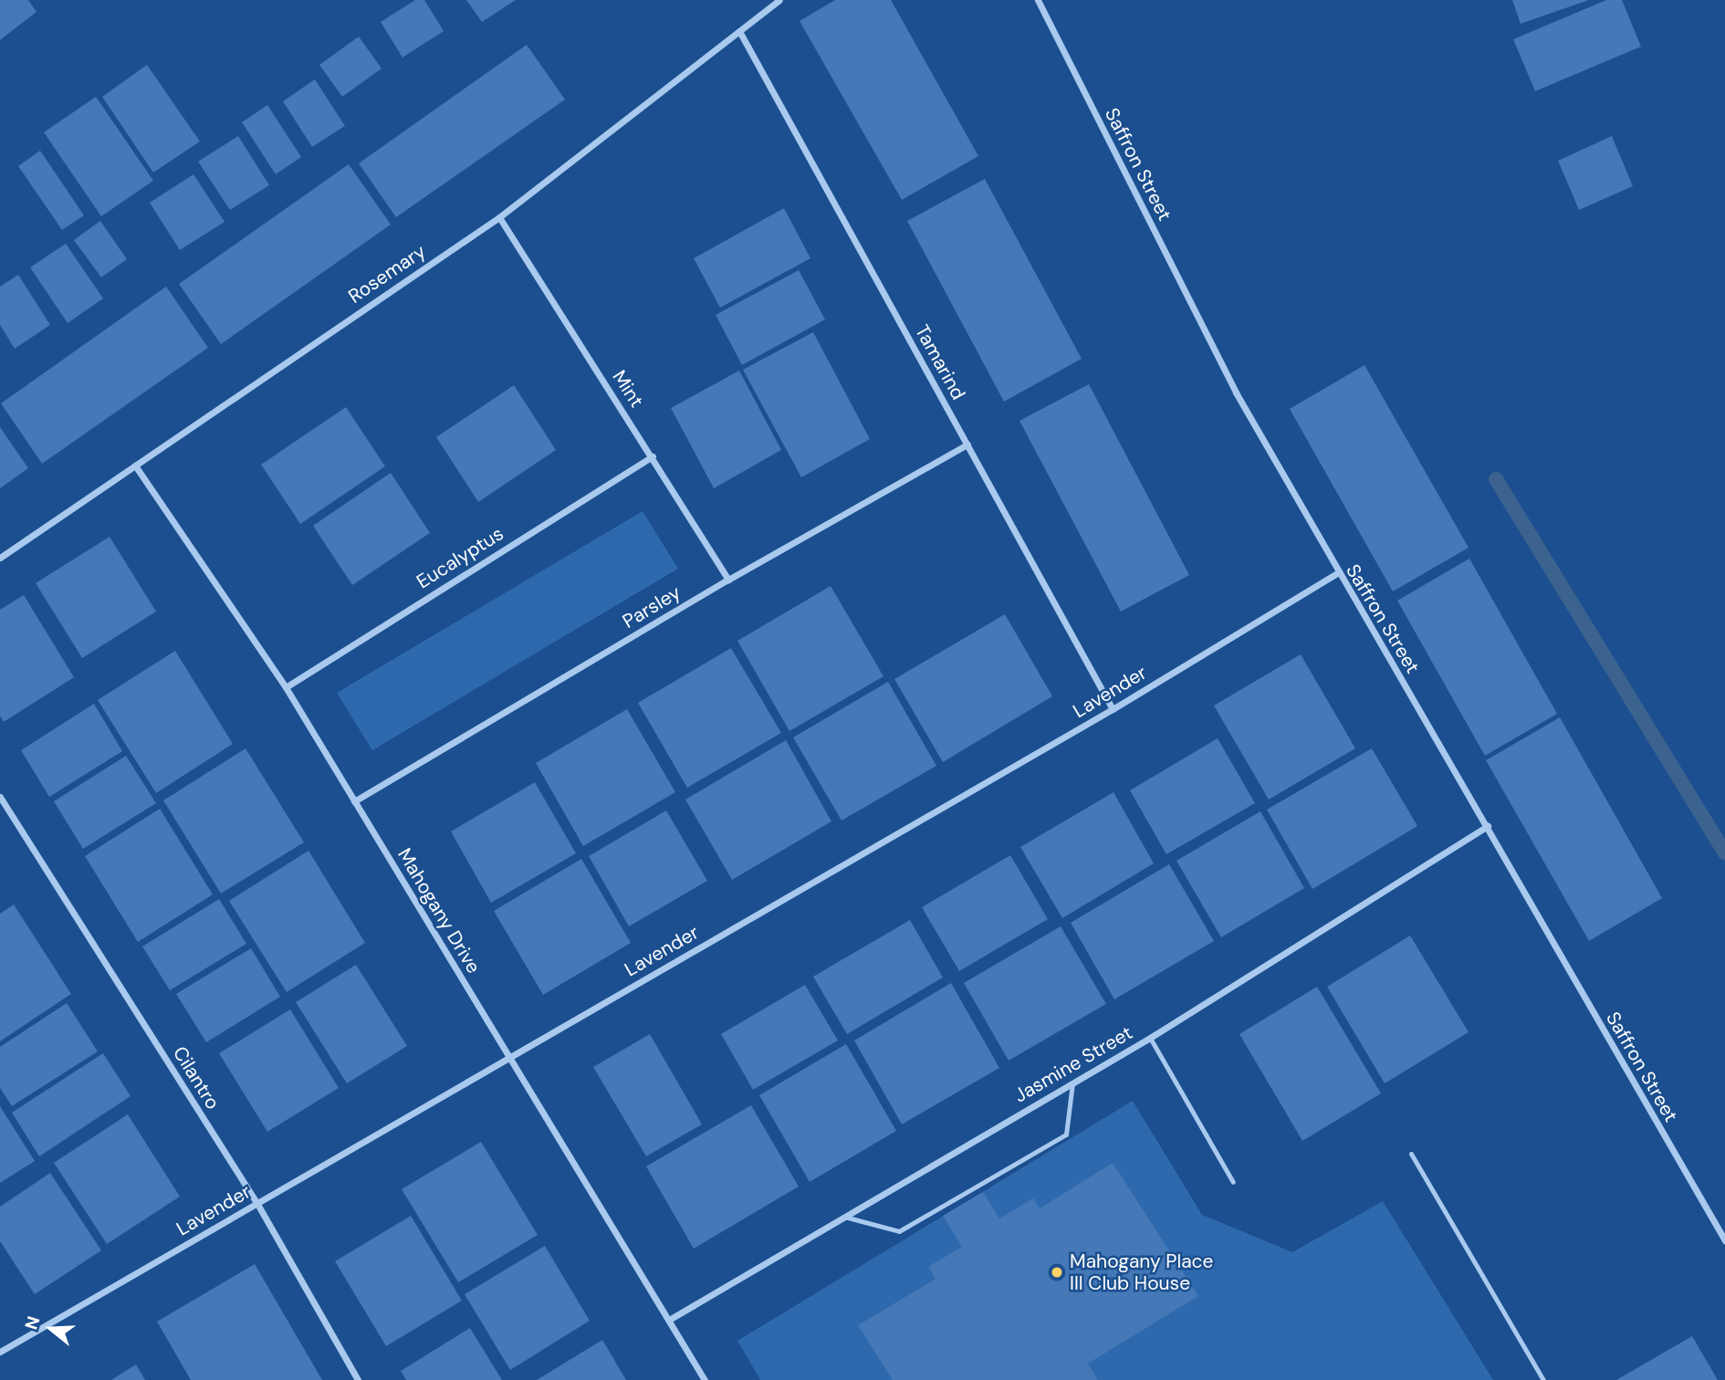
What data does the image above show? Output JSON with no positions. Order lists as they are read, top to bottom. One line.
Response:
{"streets":{"street":["Saffron Street","Rosemary","Tamarind","Mint","Eucalyptus","Parsley","Lavender","Mahogany Drive","Jasmine Street","Cilantro"]},"crossings":[["Saffron Street","Lavender"],["Saffron Street","Jasmine Street"],["Rosemary","Tamarind"],["Rosemary","Mint"],["Rosemary","Mahogany Drive"],["Tamarind","Parsley"],["Tamarind","Lavender"],["Mint","Eucalyptus"],["Mint","Parsley"],["Eucalyptus","Mahogany Drive"],["Parsley","Mahogany Drive"],["Lavender","Mahogany Drive"],["Lavender","Cilantro"],["Mahogany Drive","Jasmine Street"]],"places":["Mahogany Place III Club House"],"north":"left"}
